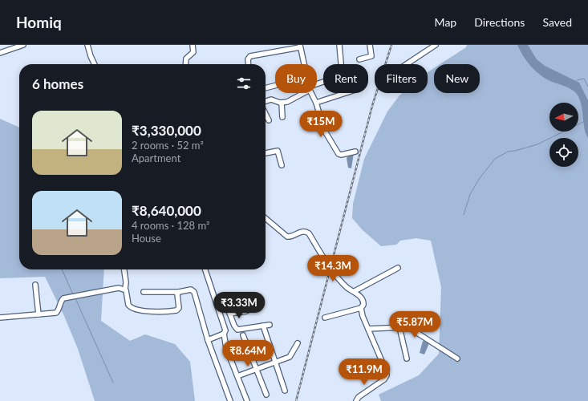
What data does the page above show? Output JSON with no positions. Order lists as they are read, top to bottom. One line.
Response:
{"north":"left","page":{"header":"Homiq","nav":["Map","Directions","Saved"],"chip":["Buy","Rent","Filters","New"],"heading":"6 homes","list":[{"name":"₹3,330,000","note":"2 rooms · 52 m² · Apartment"},{"name":"₹8,640,000","note":"4 rooms · 128 m² · House"}],"price":["₹15M","₹14.3M","₹3.33M","₹5.87M","₹8.64M","₹11.9M"]}}
